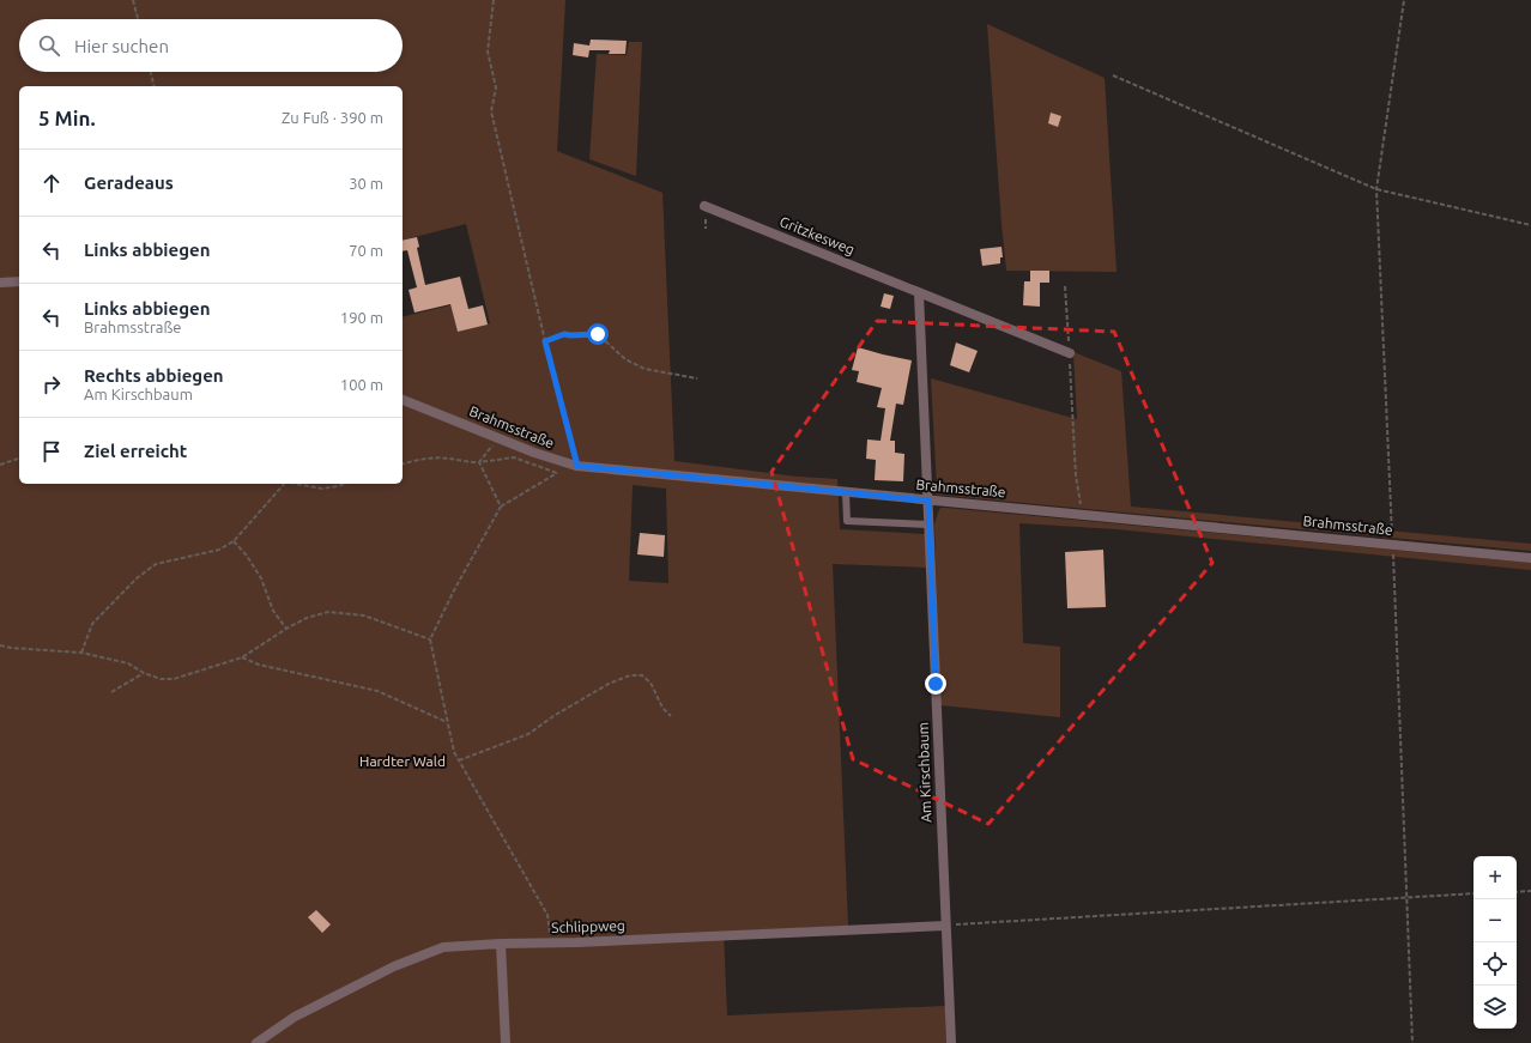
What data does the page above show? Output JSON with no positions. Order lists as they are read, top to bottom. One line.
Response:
{"streets":{"street":["Gritzkesweg","Brahmsstraße","Am Kirschbaum","Schlippweg"]},"crossings":[["Brahmsstraße","Am Kirschbaum"],["Am Kirschbaum","Schlippweg"]],"parks":["Hardter Wald"],"page":{"search":"Hier suchen","heading":["5 Min.","Zu Fuß · 390 m"],"list":[["Geradeaus","30 m"],["Links abbiegen","70 m"],["Links abbiegen","Brahmsstraße","190 m"],["Rechts abbiegen","Am Kirschbaum","100 m"],"Ziel erreicht"],"map_buttons":["+","−"]}}
